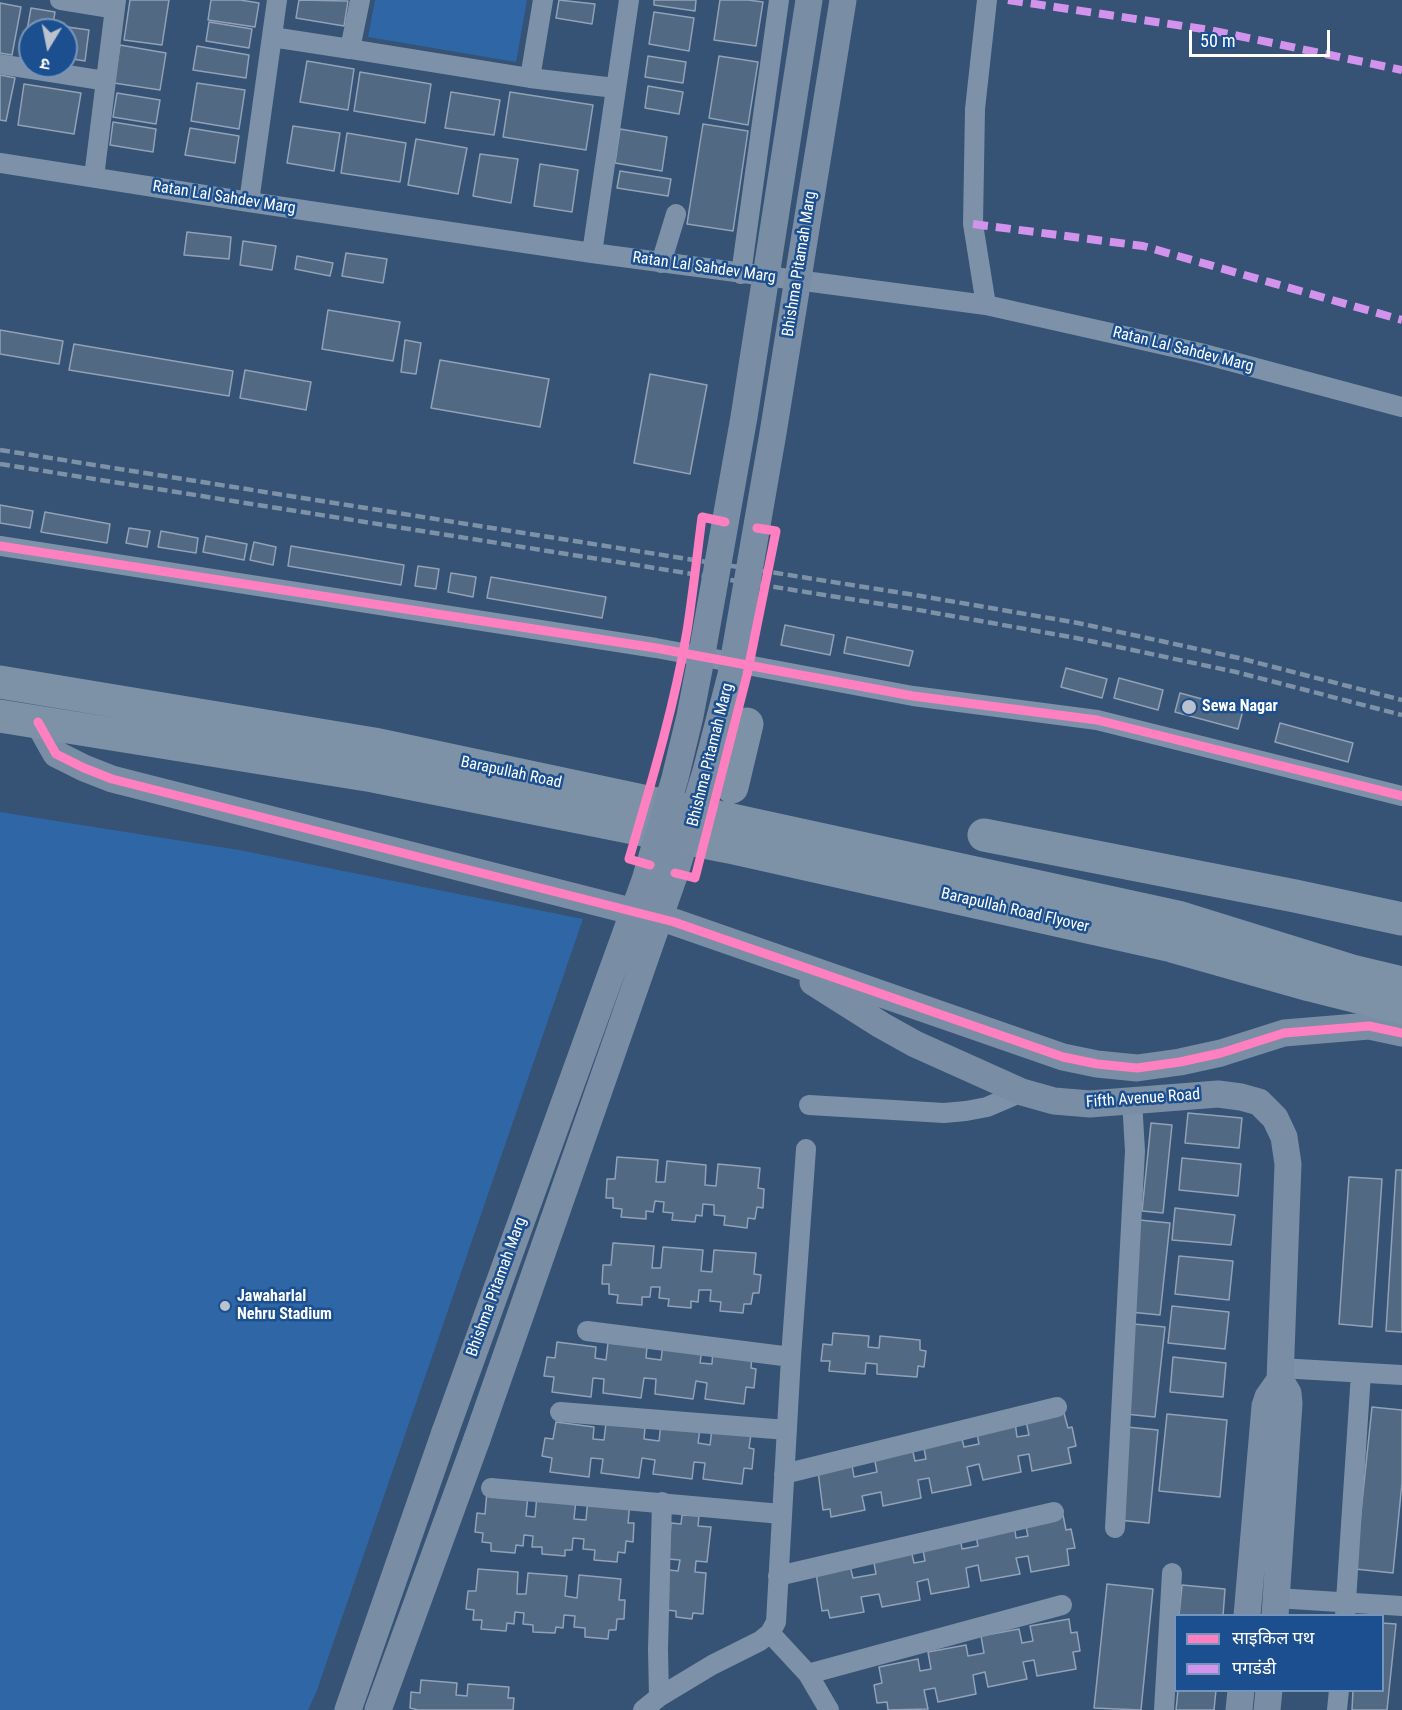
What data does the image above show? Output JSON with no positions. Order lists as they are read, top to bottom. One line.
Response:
{"streets":{"highway":["Barapullah Road","Barapullah Road Flyover"],"main road":["Bhishma Pitamah Marg","Fifth Avenue Road"],"street":["Ratan Lal Sahdev Marg"]},"crossings":[["Barapullah Road","Barapullah Road Flyover"]],"places":["Sewa Nagar","Jawaharlal Nehru Stadium"],"legend":["साइकिल पथ","पगडंडी"],"scale_bar":"50 m","north":"bottom"}
